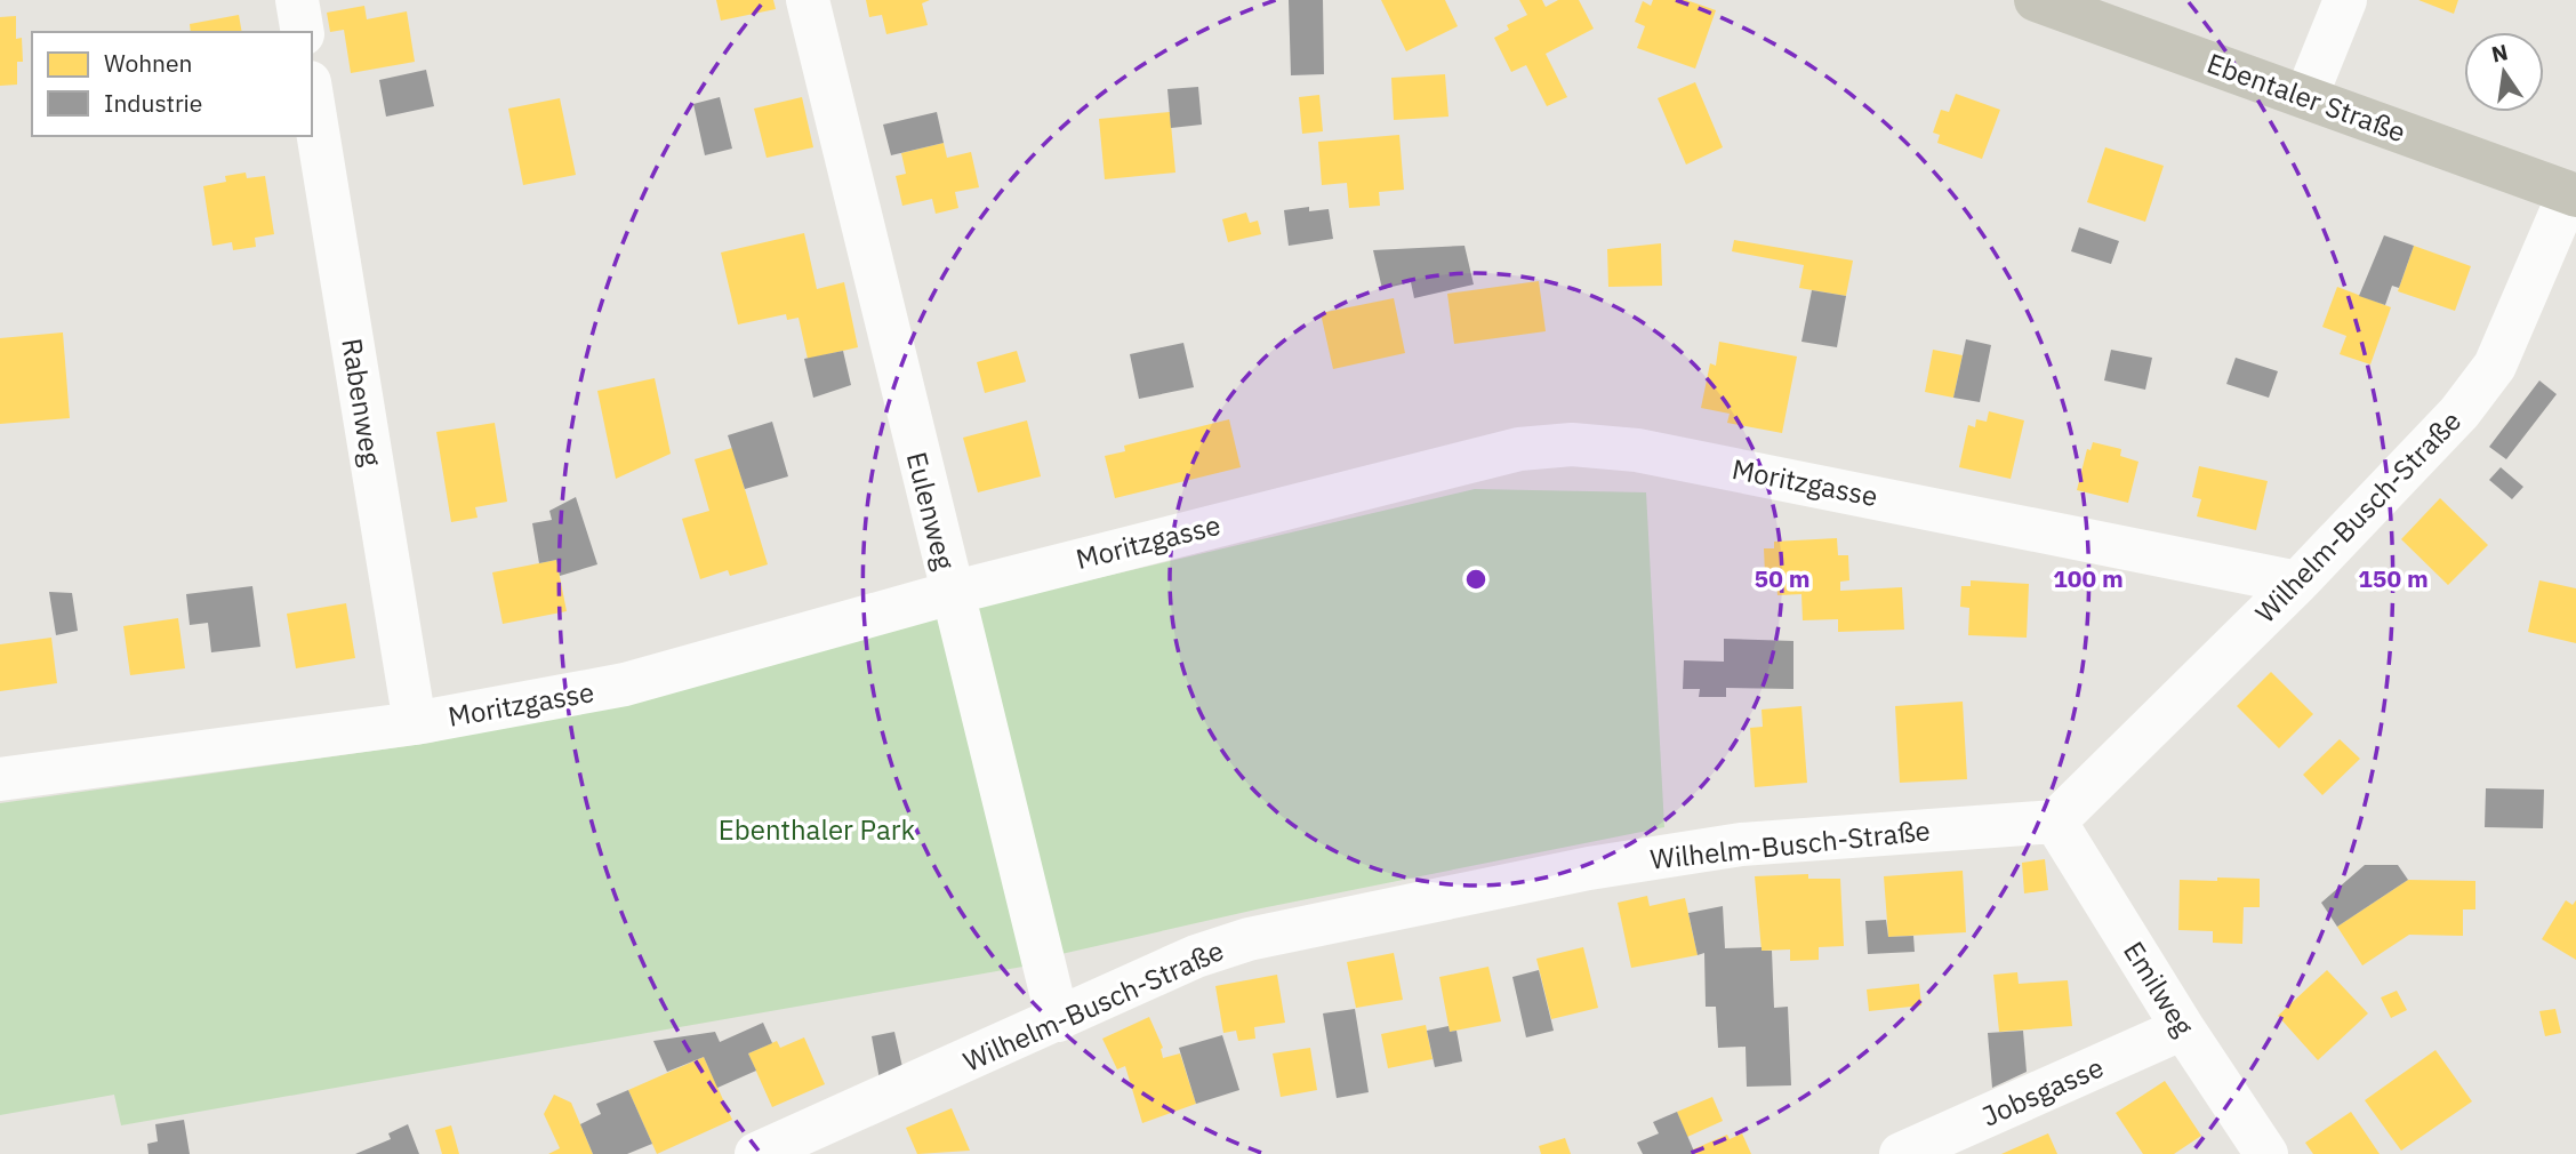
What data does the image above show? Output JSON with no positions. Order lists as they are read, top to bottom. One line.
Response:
{"streets":{"main road":["Ebentaler Straße"],"street":["Rabenweg","Moritzgasse","Eulenweg","Wilhelm-Busch-Straße","Emilweg","Jobsgasse"]},"crossings":[["Ebentaler Straße","Wilhelm-Busch-Straße"],["Rabenweg","Moritzgasse"],["Moritzgasse","Eulenweg"],["Moritzgasse","Wilhelm-Busch-Straße"],["Eulenweg","Wilhelm-Busch-Straße"],["Wilhelm-Busch-Straße","Emilweg"],["Emilweg","Jobsgasse"]],"parks":["Ebenthaler Park"],"legend":["Wohnen","Industrie"],"north":"top","rings":["50 m","100 m","150 m"]}
